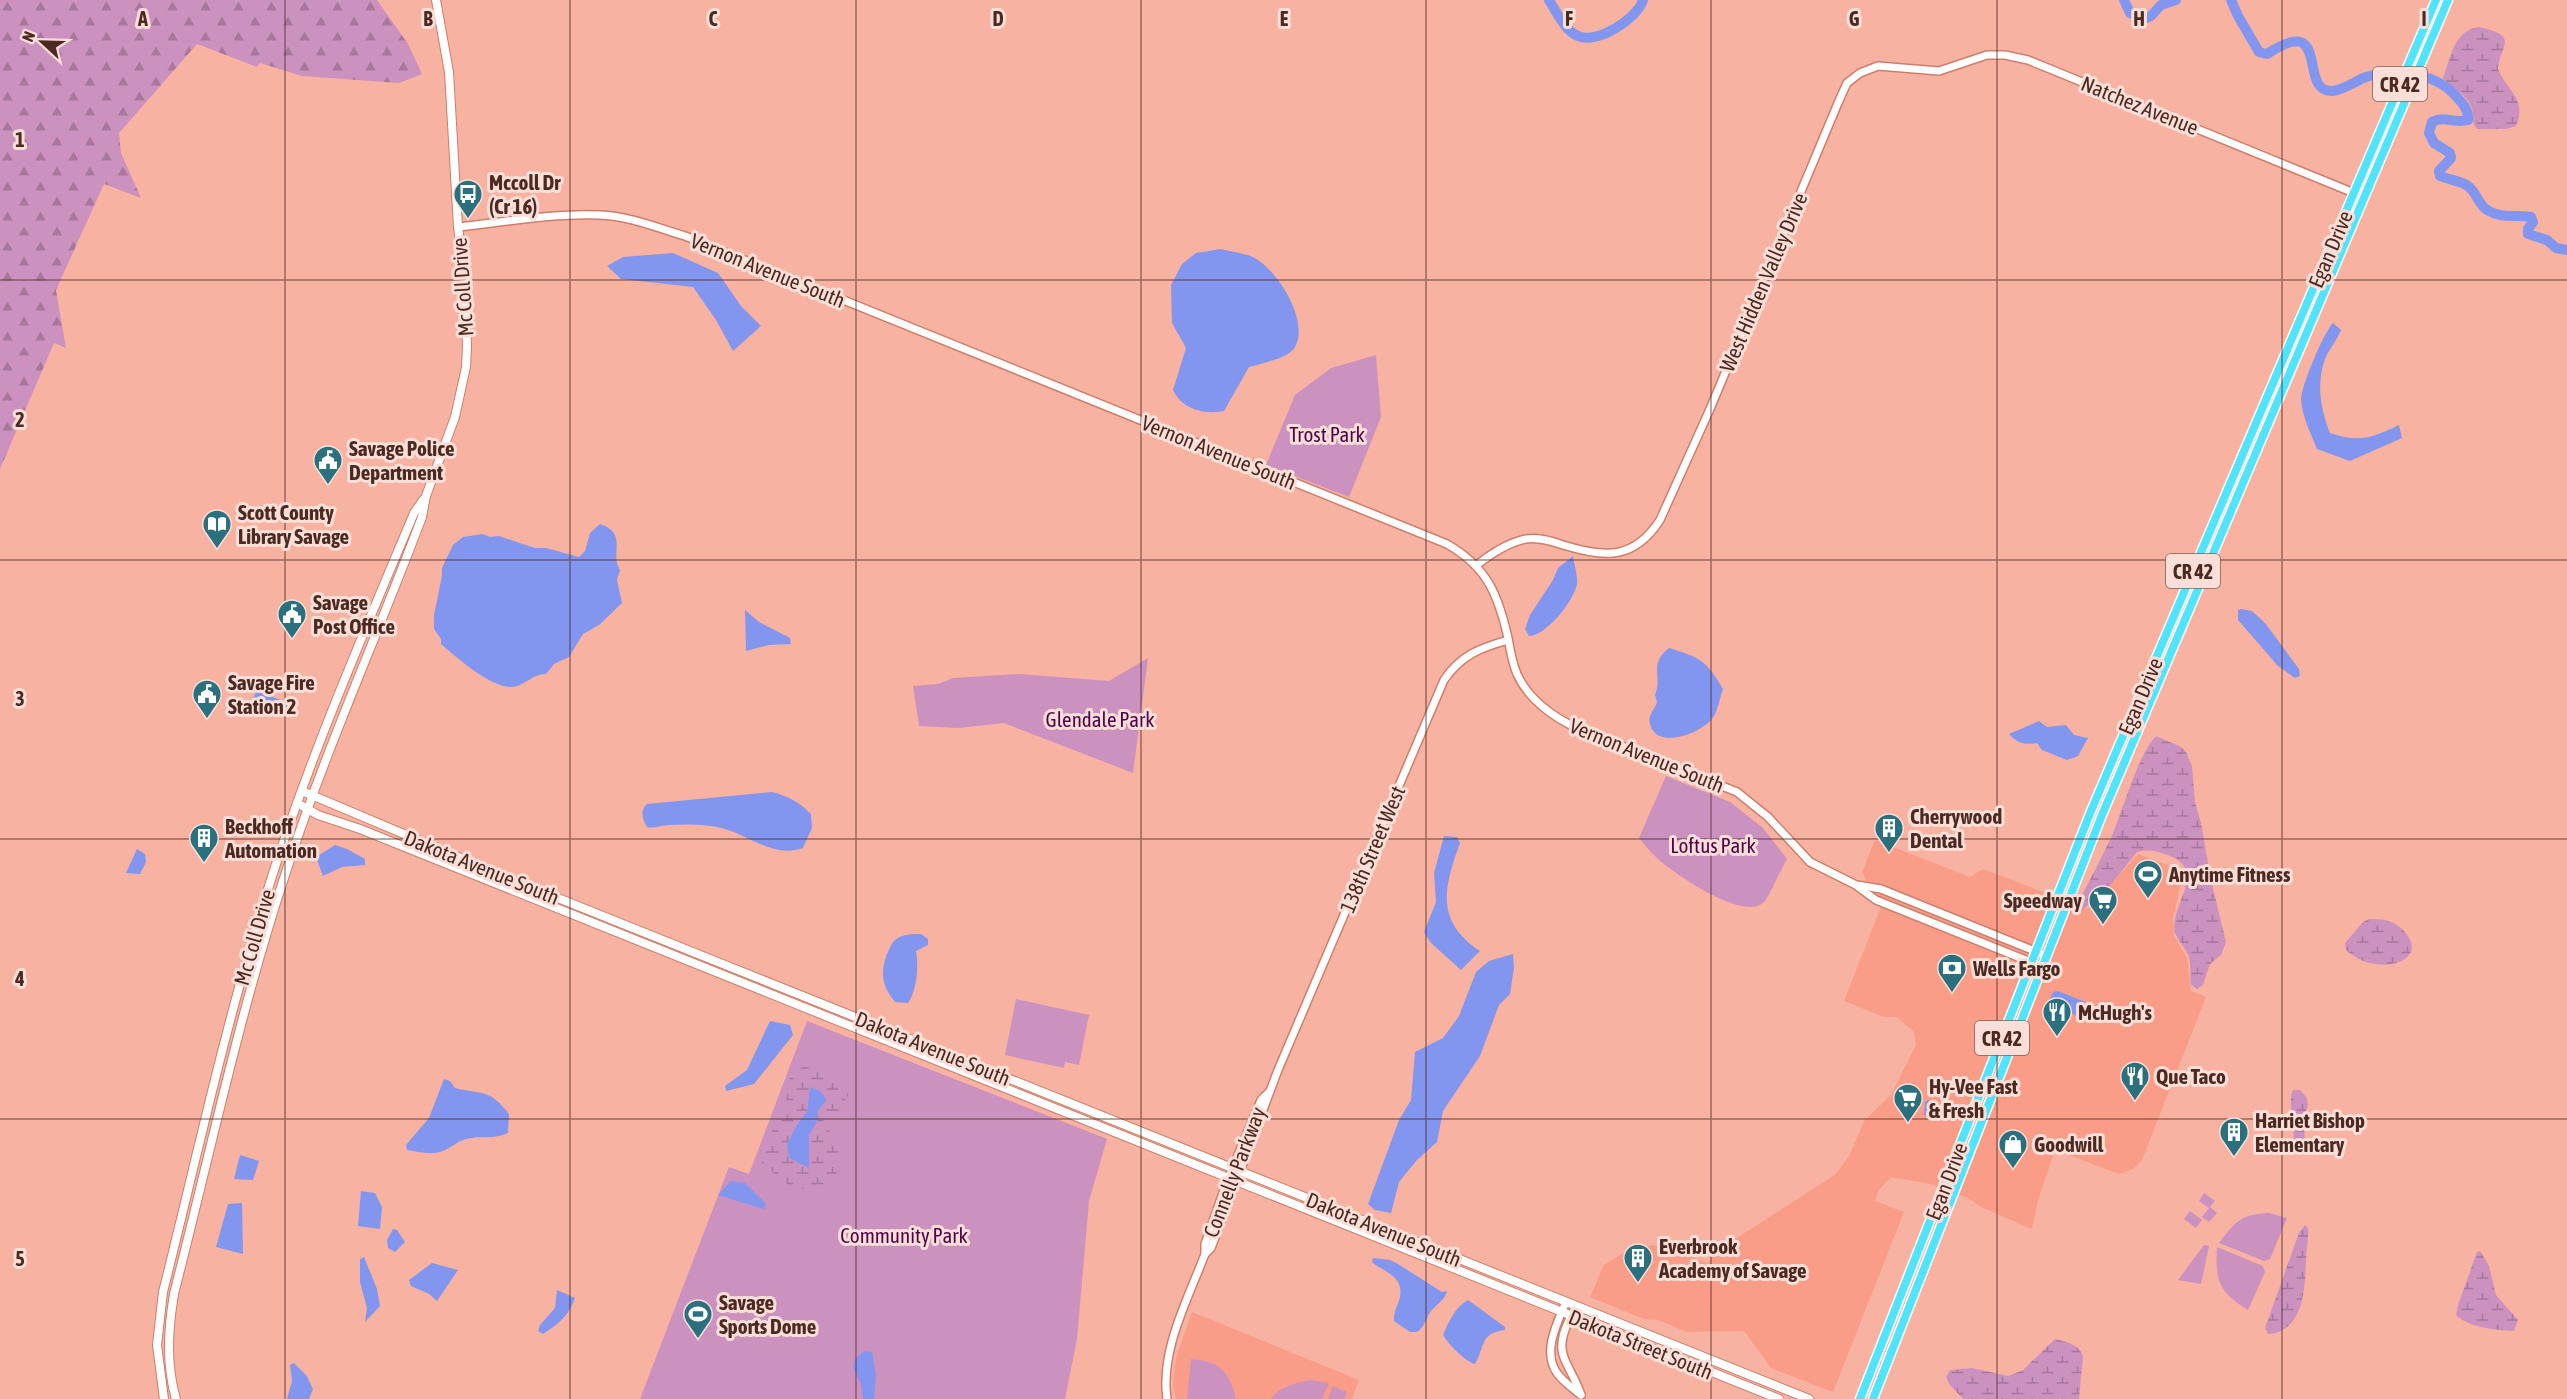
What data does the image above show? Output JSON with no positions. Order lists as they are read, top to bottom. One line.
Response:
{"streets":{"highway":["CR 42","Egan Drive"],"main road":["Mc Coll Drive","Dakota Avenue South","Dakota Street South"],"street":["Natchez Avenue","Vernon Avenue South","West Hidden Valley Drive","138th Street West","Connelly Parkway"]},"crossings":[["Natchez Avenue","Egan Drive"],["Natchez Avenue","West Hidden Valley Drive"],["Egan Drive","Vernon Avenue South"],["Vernon Avenue South","West Hidden Valley Drive"],["Vernon Avenue South","Mc Coll Drive"],["Vernon Avenue South","138th Street West"],["Mc Coll Drive","Dakota Avenue South"],["138th Street West","Connelly Parkway"],["Dakota Avenue South","Connelly Parkway"],["Dakota Avenue South","Dakota Street South"]],"parks":["Trost Park","Glendale Park","Loftus Park","Community Park"],"places":{"bus stop":["Mccoll Dr (Cr 16)"],"public building":["Savage Police Department","Savage Post Office","Savage Fire Station 2"],"library":["Scott County Library Savage"],"building":["Cherrywood Dental","Beckhoff Automation","Harriet Bishop Elementary","Everbrook Academy of Savage"],"sports":["Anytime Fitness","Savage Sports Dome"],"supermarket":["Speedway","Hy-Vee Fast & Fresh"],"bank":["Wells Fargo"],"restaurant":["McHugh's","Que Taco"],"shop":["Goodwill"]},"north":"left","grid":{"columns":["A","B","C","D","E","F","G","H","I"],"rows":["1","2","3","4","5"]}}
